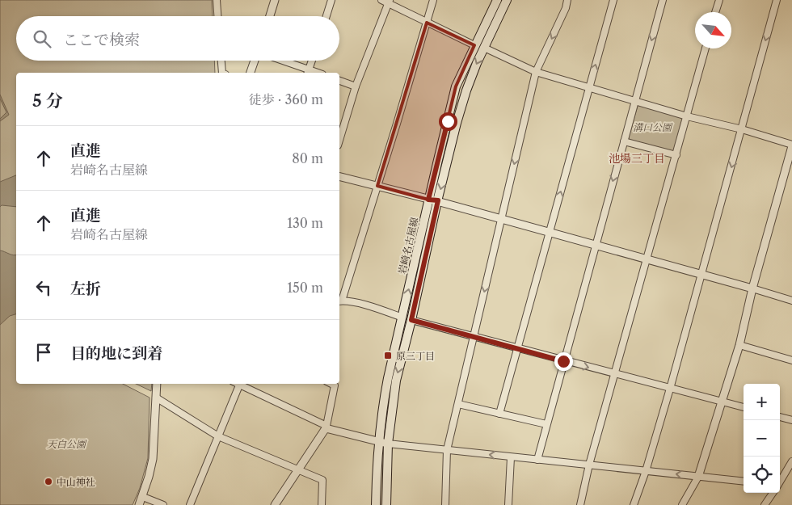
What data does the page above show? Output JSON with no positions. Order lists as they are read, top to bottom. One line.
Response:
{"streets":{"main road":["岩崎名古屋線"]},"districts":["池場三丁目"],"parks":["溝口公園","天白公園"],"places":{"transit":["原三丁目"],"other":["中山神社"]},"north":"bottom right","page":{"search":"ここで検索","heading":["5 分","徒歩 · 360 m"],"list":[["直進","岩崎名古屋線","80 m"],["直進","岩崎名古屋線","130 m"],["左折","150 m"],"目的地に到着"],"map_buttons":["+","−"]}}
